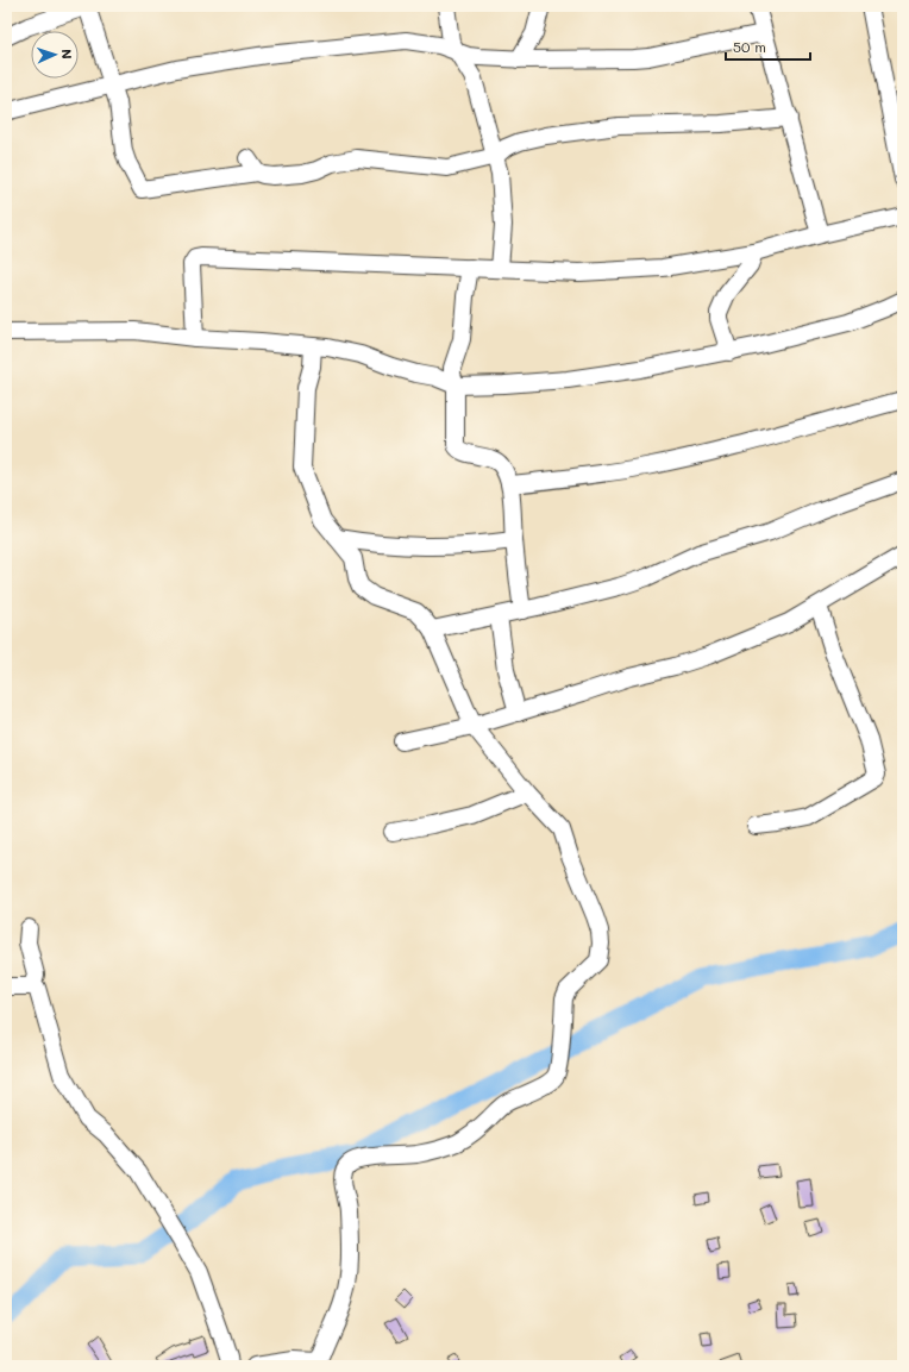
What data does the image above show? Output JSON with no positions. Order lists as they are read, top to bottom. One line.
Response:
{"scale_bar":"50 m","north":"right"}
